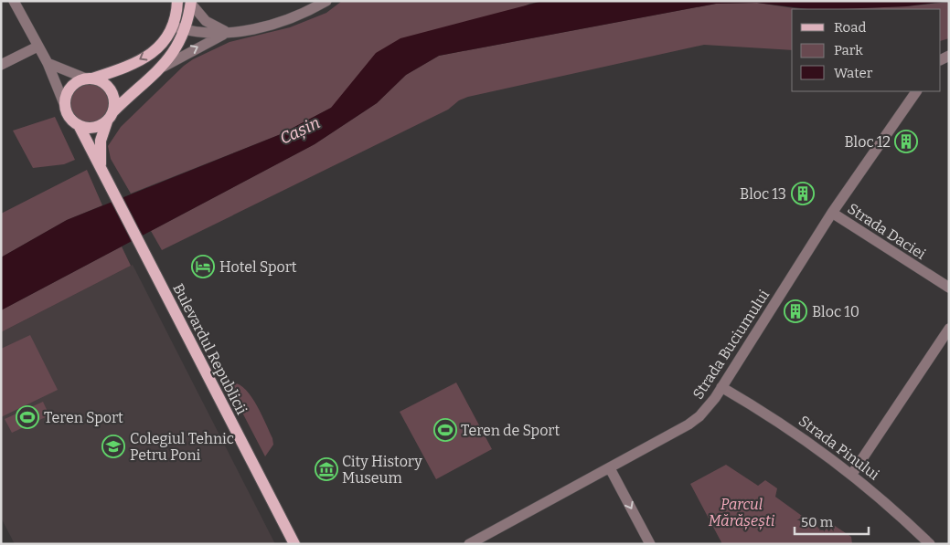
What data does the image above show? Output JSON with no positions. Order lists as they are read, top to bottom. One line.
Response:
{"streets":{"main road":["Bulevardul Republicii"],"street":["Strada Daciei","Strada Buciumului","Strada Pinului"]},"crossings":[["Strada Daciei","Strada Buciumului"],["Strada Buciumului","Strada Pinului"]],"water":["Cașin"],"parks":["Parcul Mărășești"],"places":{"building":["Bloc 12","Bloc 13","Bloc 10"],"hotel":["Hotel Sport"],"sports":["Teren Sport","Teren de Sport"],"school or university":["Colegiul Tehnic Petru Poni"],"museum":["City History Museum"]},"legend":["Road","Park","Water"],"scale_bar":"50 m"}
